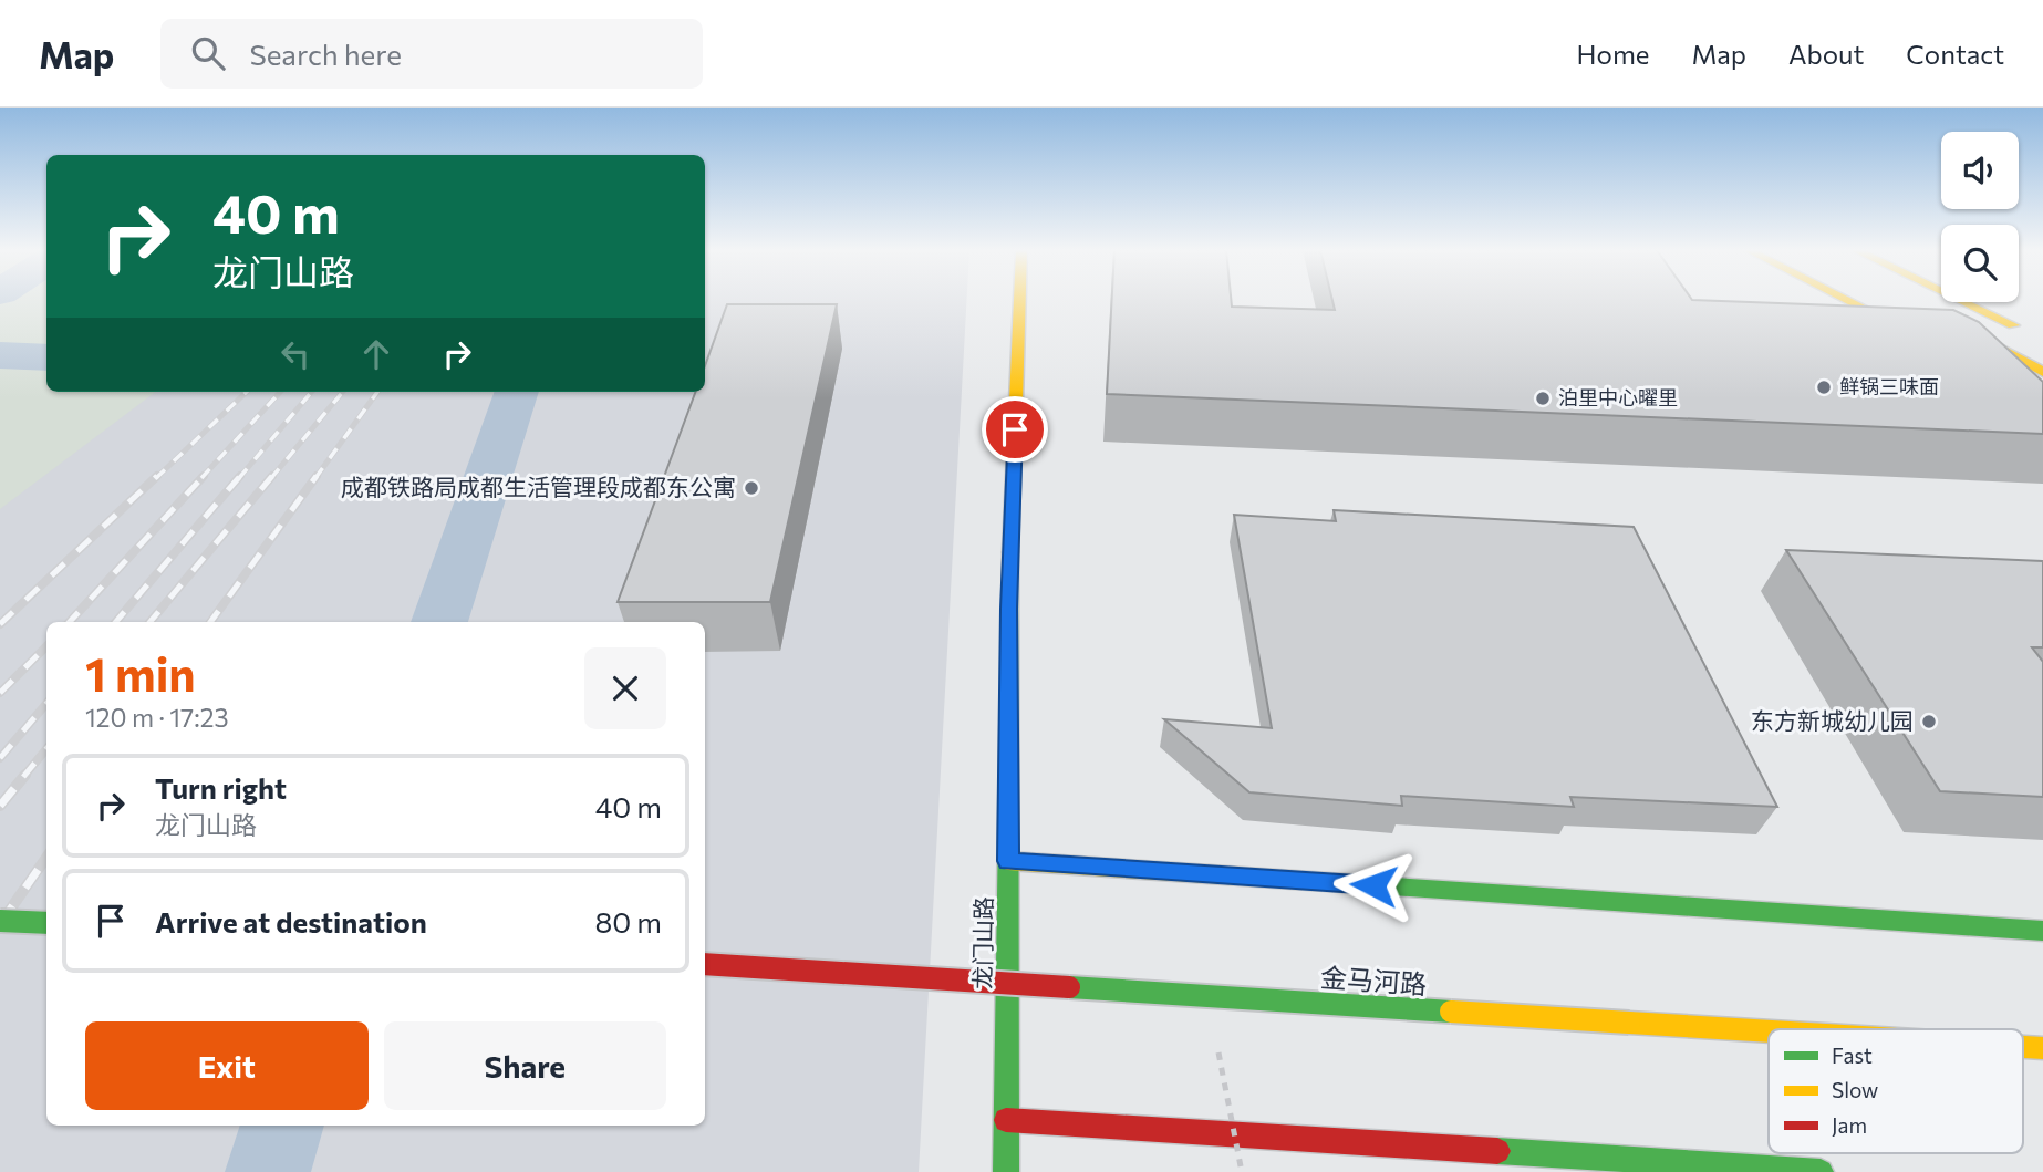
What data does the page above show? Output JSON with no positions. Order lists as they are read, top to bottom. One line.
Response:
{"streets":{"street":["龙门山路","金马河路"]},"places":["鲜锅三味面","泊里中心曜里","成都铁路局成都生活管理段成都东公寓","东方新城幼儿园"],"legend":["Fast","Slow","Jam"],"page":{"header":"Map","search":"Search here","nav":["Home","Map","About","Contact"],"turn":["40 m","龙门山路"],"heading":["1 min","120 m · 17:23"],"list":[{"name":"Turn right","note":"龙门山路","value":"40 m"},{"name":"Arrive at destination","value":"80 m"}],"buttons":["Exit","Share"]}}
